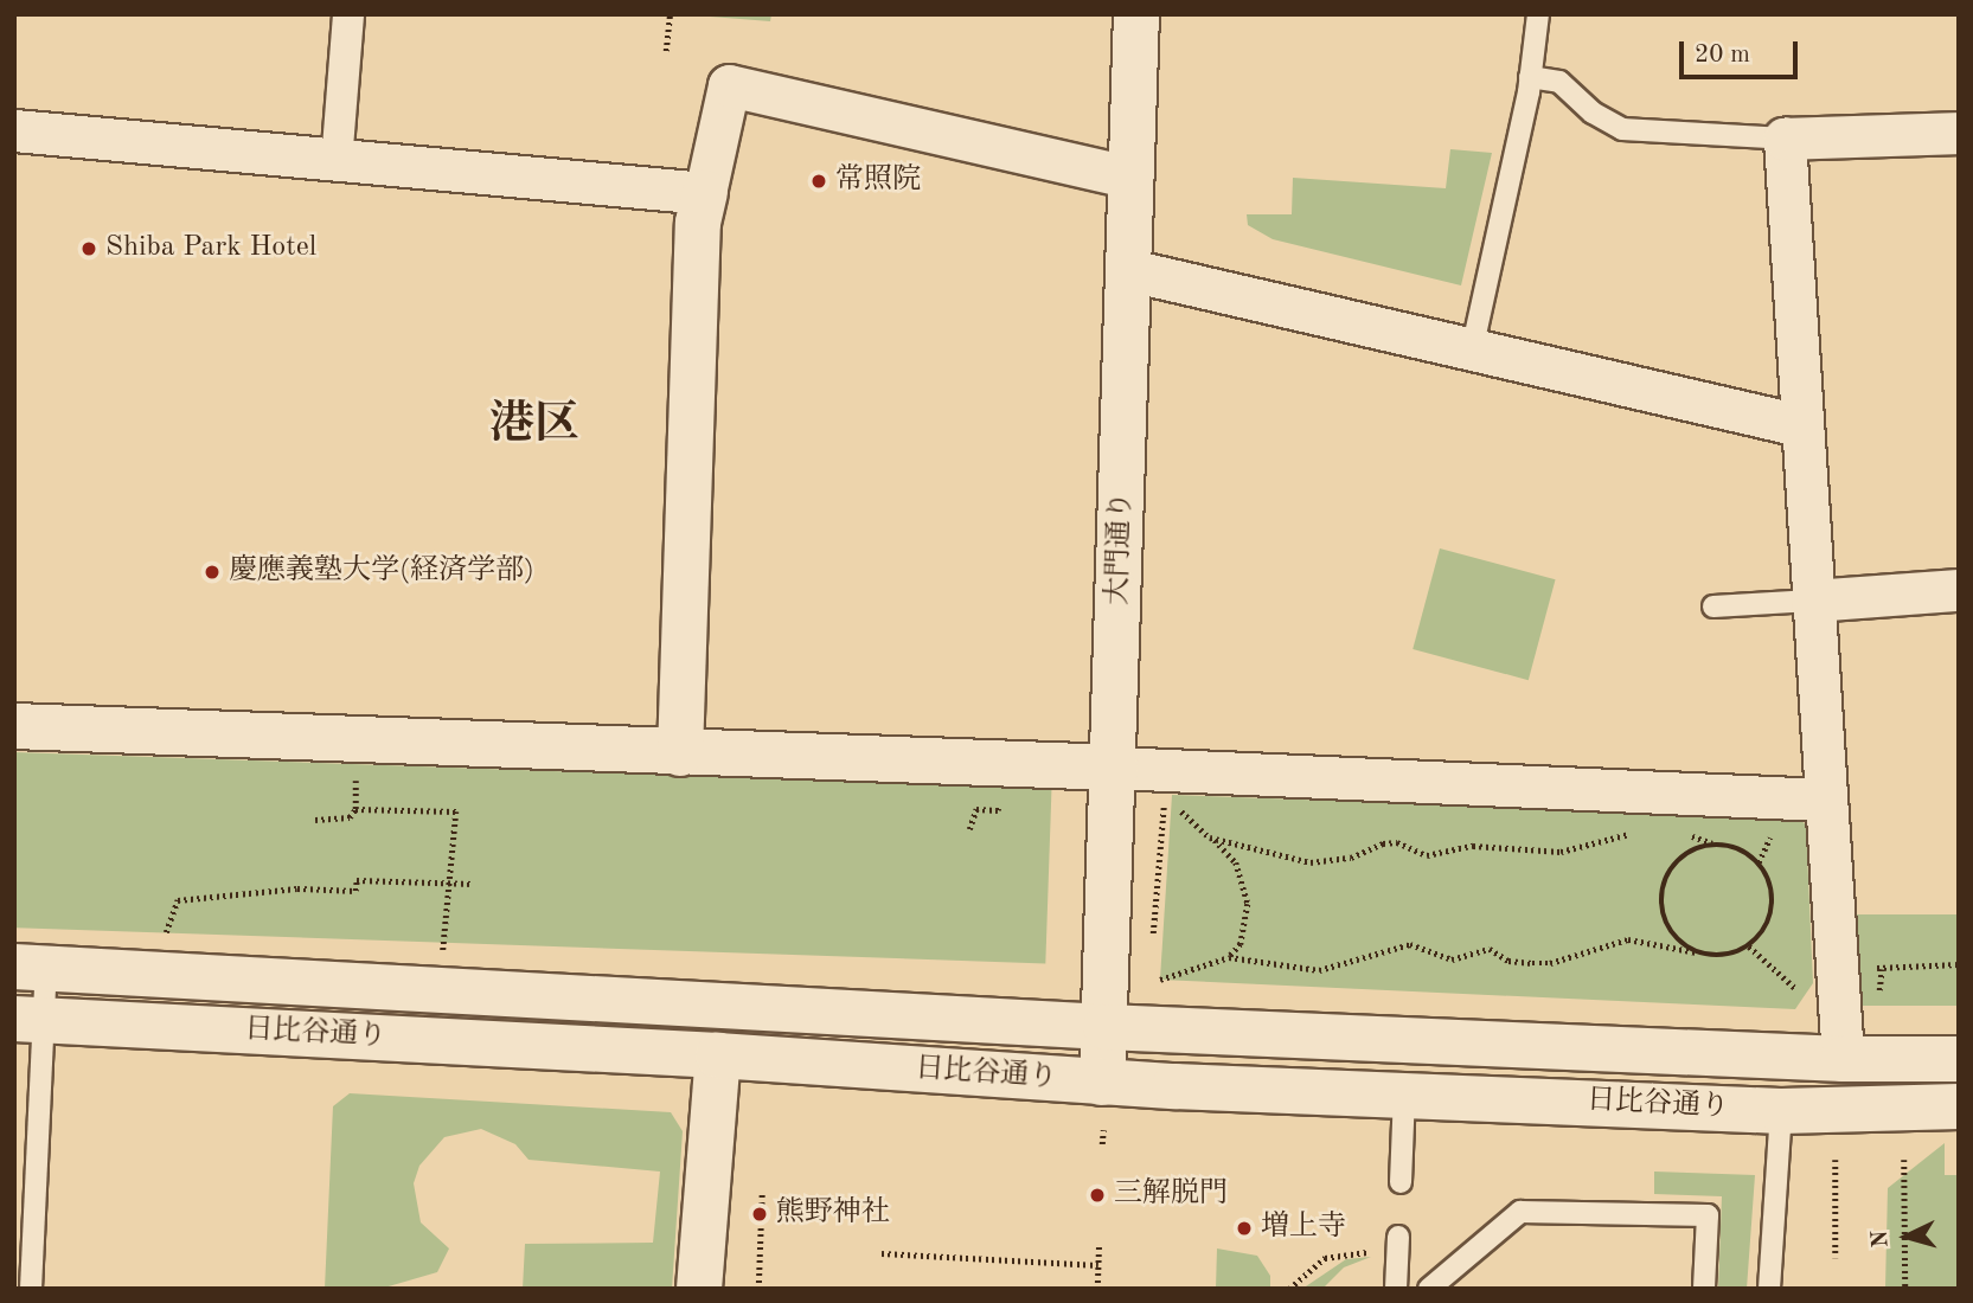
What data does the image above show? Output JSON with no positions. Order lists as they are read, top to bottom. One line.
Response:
{"streets":{"main road":["大門通り","日比谷通り"]},"crossings":[["大門通り","日比谷通り"]],"districts":["港区"],"places":["常照院","Shiba Park Hotel","慶應義塾大学(経済学部)","三解脱門","熊野神社","増上寺"],"scale_bar":"20 m","north":"left"}
